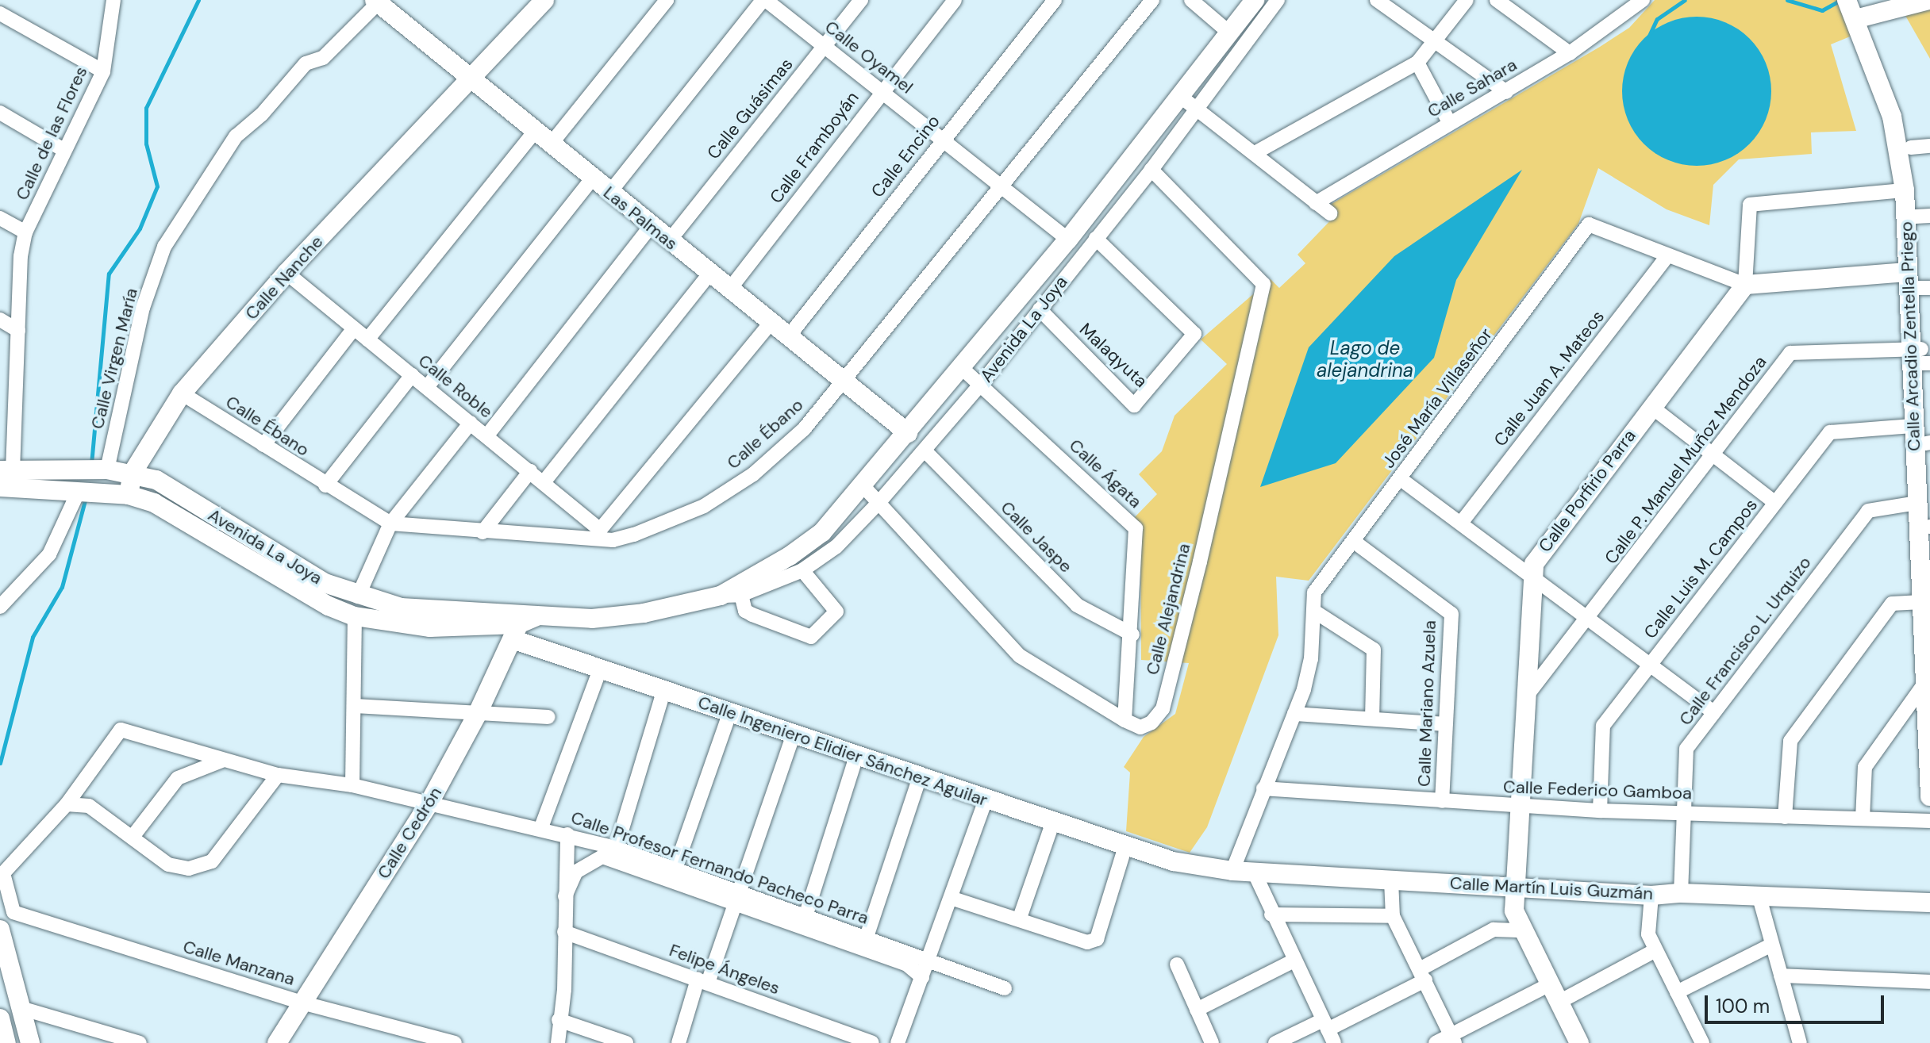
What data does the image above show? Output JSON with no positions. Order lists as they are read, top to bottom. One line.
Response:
{"streets":{"street":["Calle Oyamel","Calle Sahara","Calle Guásimas","Calle de las Flores","Calle Framboyán","Calle Encino","Las Palmas","Calle Nanche","Avenida La Joya","Calle Arcadio Zentella Priego","Malaqyuta","Calle Virgen María","Calle Juan A. Mateos","Calle Roble","José María Villaseñor","Calle Ébano","Calle P. Manuel Muñoz Mendoza","Calle Ágata","Calle Porfirio Parra","Calle Jaspe","Calle Luis M. Campos","Calle Alejandrina","Calle Francisco L. Urquizo","Calle Mariano Azuela","Calle Ingeniero Elidier Sánchez Aguilar","Calle Federico Gamboa","Calle Cedrón","Calle Profesor Fernando Pacheco Parra","Calle Martín Luis Guzmán","Calle Manzana","Felipe Ángeles"]},"crossings":[["Calle Oyamel","Calle Guásimas"],["Calle Oyamel","Calle Framboyán"],["Calle Oyamel","Calle Encino"],["Calle Oyamel","Avenida La Joya"],["Calle Oyamel","Calle Ébano"],["Calle Guásimas","Las Palmas"],["Calle de las Flores","Avenida La Joya"],["Calle Framboyán","Las Palmas"],["Calle Encino","Las Palmas"],["Las Palmas","Calle Nanche"],["Las Palmas","Avenida La Joya"],["Las Palmas","Calle Virgen María"],["Las Palmas","Calle Ébano"],["Calle Nanche","Avenida La Joya"],["Calle Nanche","Calle Roble"],["Calle Nanche","Calle Ébano"],["Avenida La Joya","Malaqyuta"],["Avenida La Joya","Calle Virgen María"],["Avenida La Joya","Calle Ágata"],["Avenida La Joya","Calle Jaspe"],["Avenida La Joya","Calle Alejandrina"],["Avenida La Joya","Calle Ingeniero Elidier Sánchez Aguilar"],["Avenida La Joya","Calle Cedrón"],["Calle Arcadio Zentella Priego","Calle P. Manuel Muñoz Mendoza"],["Calle Arcadio Zentella Priego","Calle Luis M. Campos"],["Calle Arcadio Zentella Priego","Calle Francisco L. Urquizo"],["Calle Juan A. Mateos","José María Villaseñor"],["Calle Roble","Calle Ébano"],["José María Villaseñor","Calle Mariano Azuela"],["Calle P. Manuel Muñoz Mendoza","Calle Porfirio Parra"],["Calle Ágata","Calle Jaspe"],["Calle Ágata","Calle Alejandrina"],["Calle Porfirio Parra","Calle Federico Gamboa"],["Calle Porfirio Parra","Calle Martín Luis Guzmán"],["Calle Luis M. Campos","Calle Federico Gamboa"],["Calle Francisco L. Urquizo","Calle Federico Gamboa"],["Calle Francisco L. Urquizo","Calle Martín Luis Guzmán"],["Calle Mariano Azuela","Calle Federico Gamboa"],["Calle Ingeniero Elidier Sánchez Aguilar","Calle Cedrón"],["Calle Ingeniero Elidier Sánchez Aguilar","Calle Martín Luis Guzmán"],["Calle Cedrón","Calle Profesor Fernando Pacheco Parra"],["Calle Cedrón","Calle Manzana"],["Calle Profesor Fernando Pacheco Parra","Calle Manzana"]],"water":["Lago de alejandrina"],"scale_bar":"100 m"}
